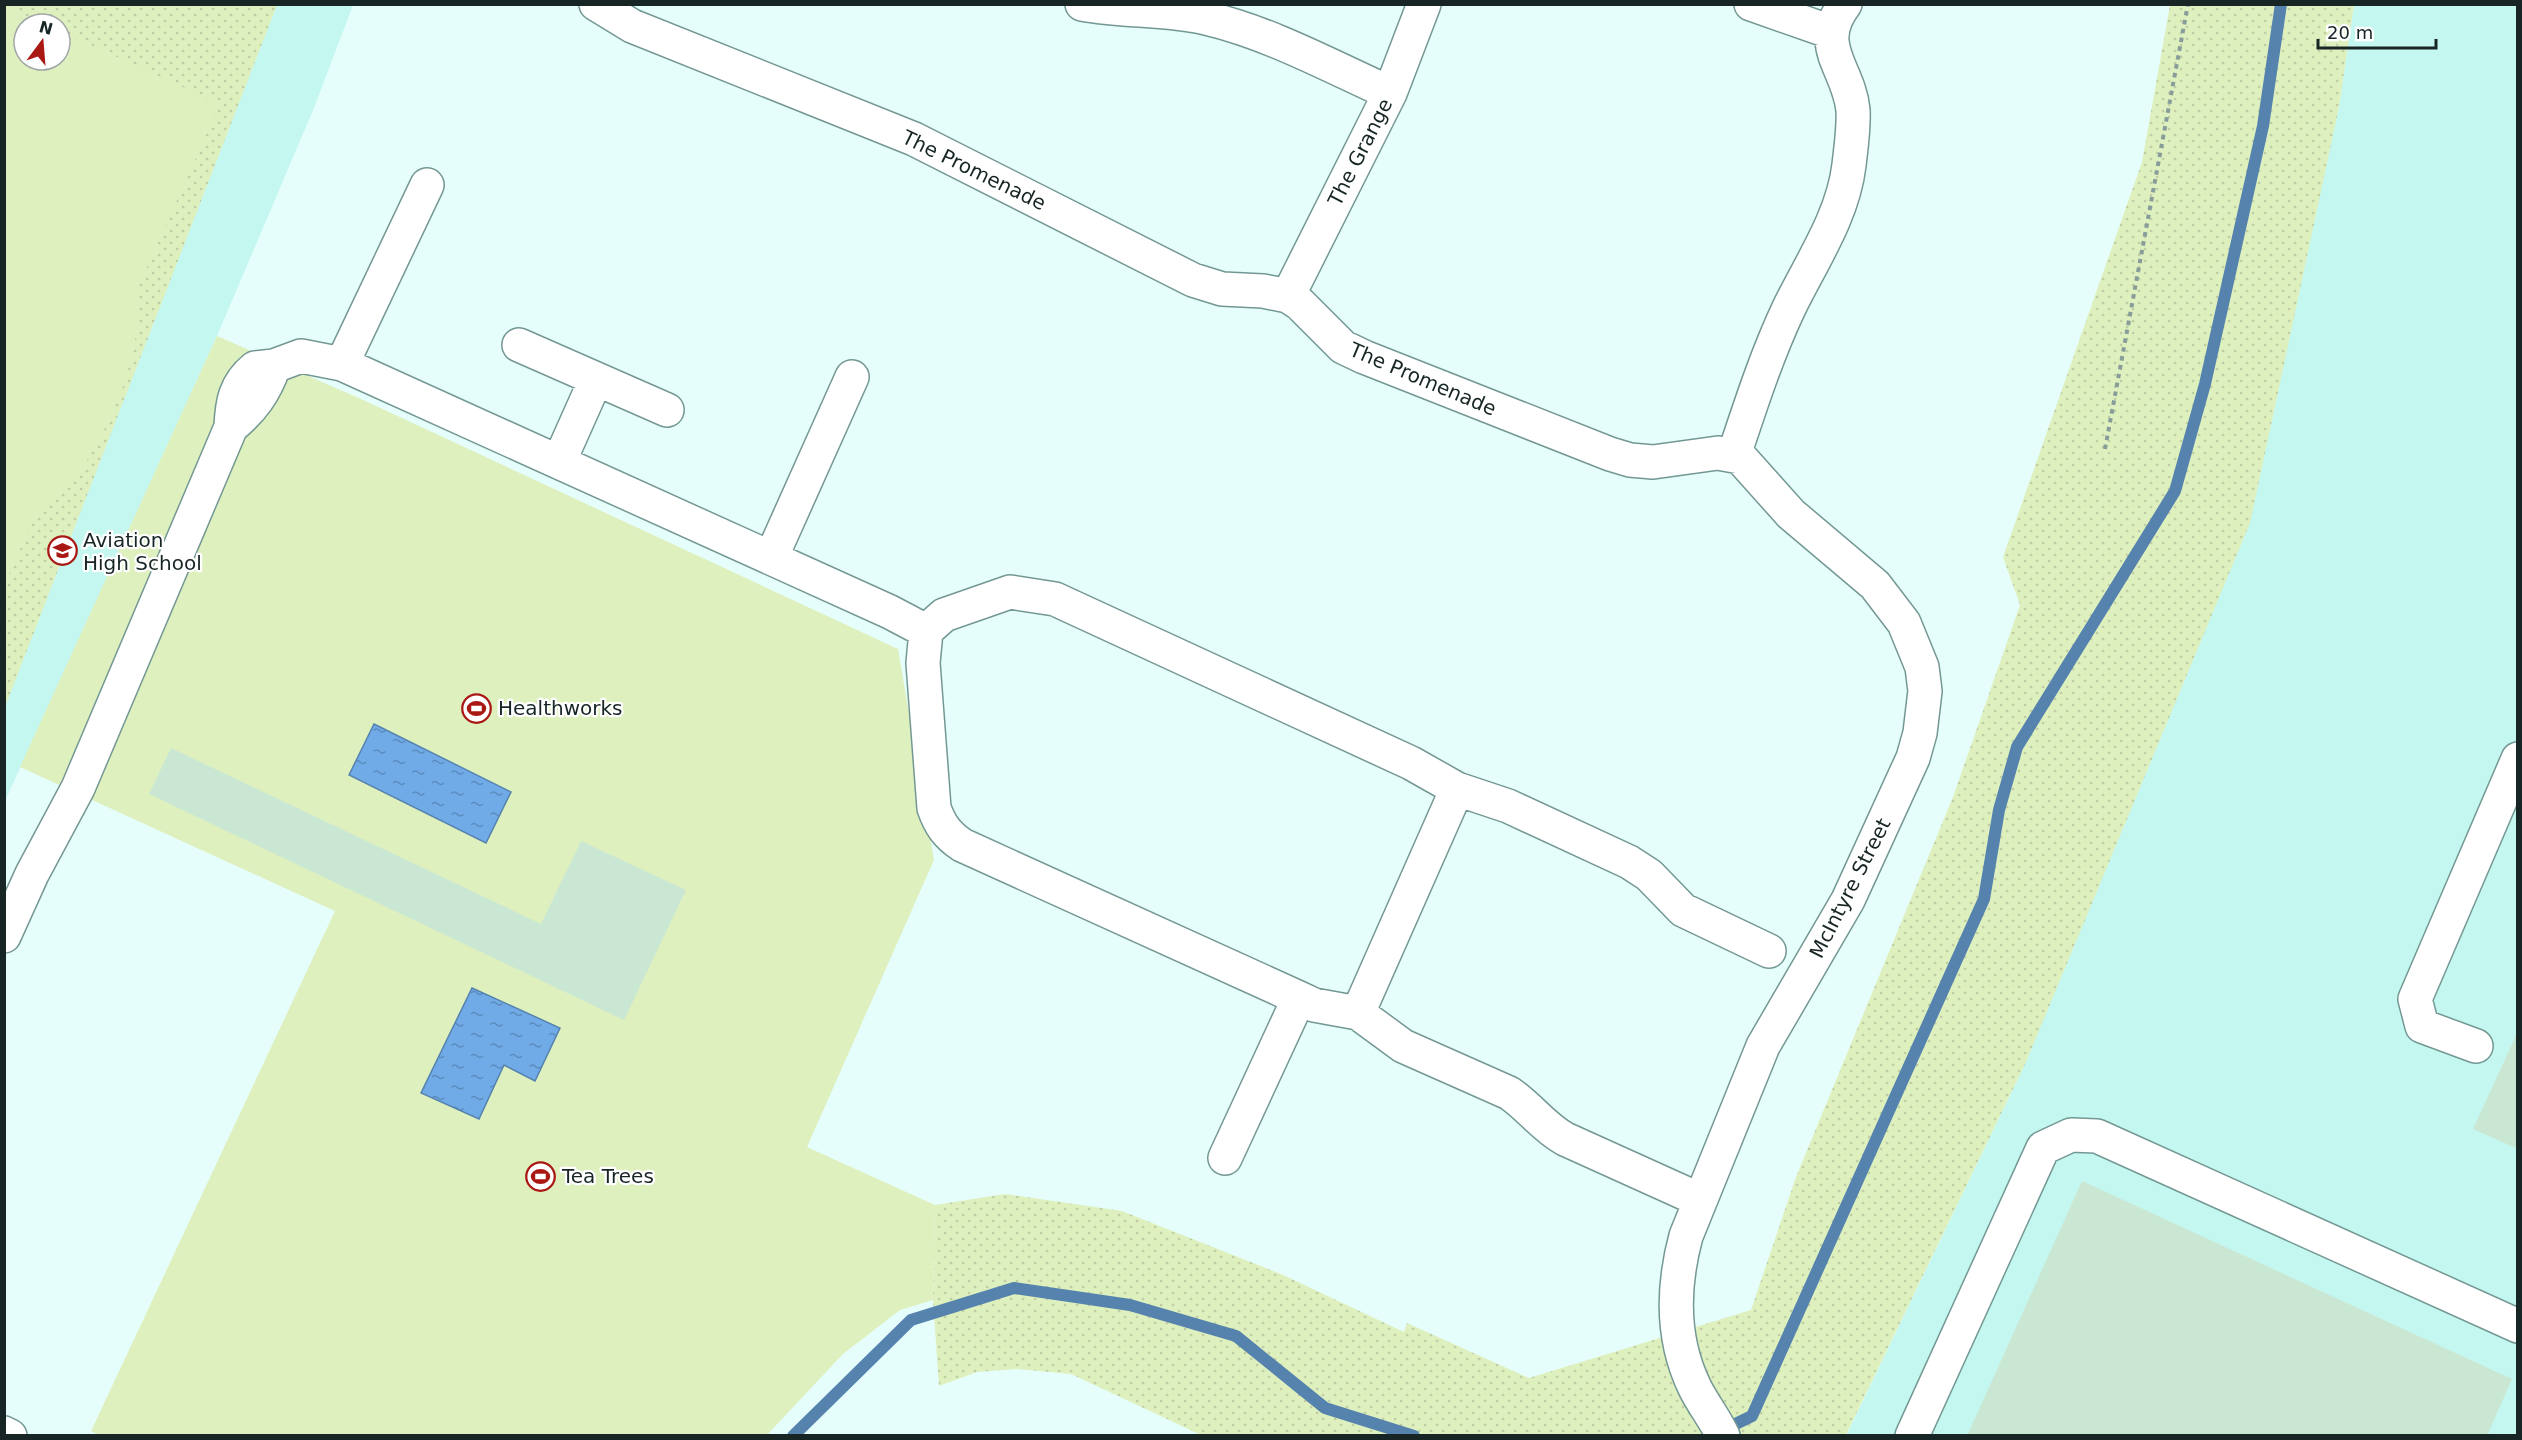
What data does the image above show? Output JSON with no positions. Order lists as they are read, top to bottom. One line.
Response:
{"streets":{"street":["The Grange","The Promenade","McIntyre Street"]},"crossings":[["The Grange","The Promenade"],["The Promenade","McIntyre Street"]],"places":{"school or university":["Aviation High School"],"sports":["Healthworks","Tea Trees"]},"scale_bar":"20 m","north":"top"}
